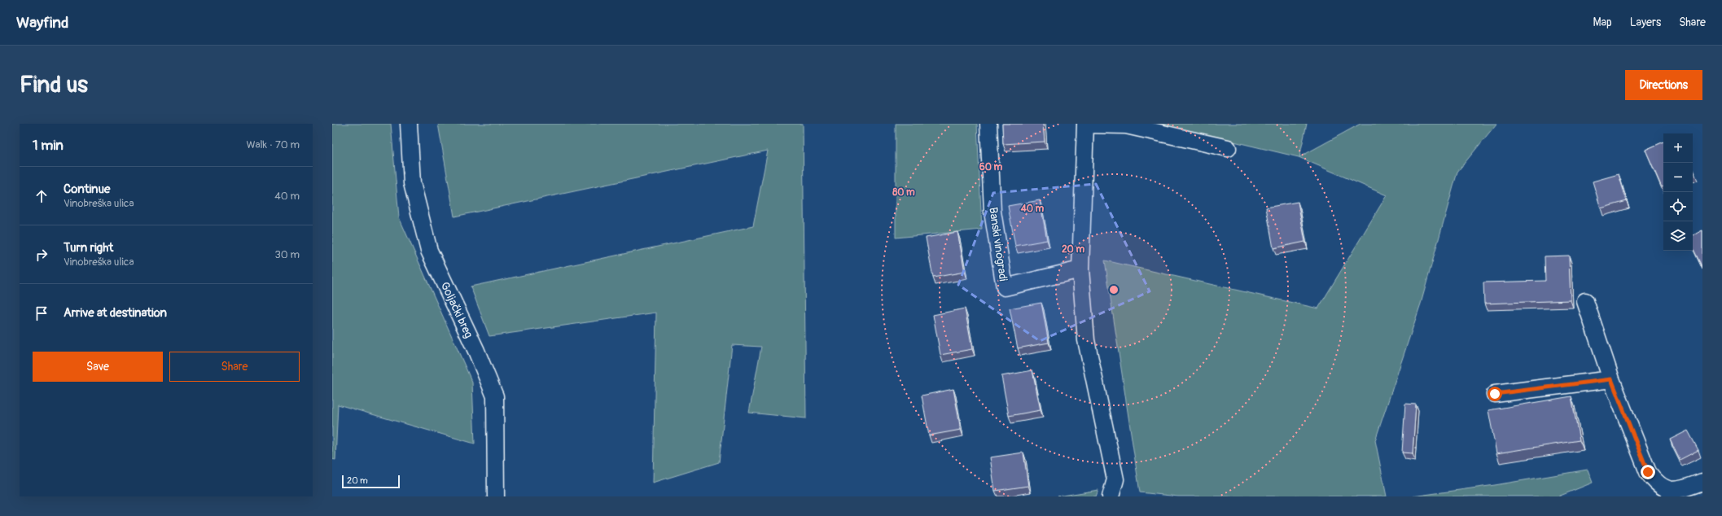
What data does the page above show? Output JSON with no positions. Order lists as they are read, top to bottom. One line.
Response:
{"streets":{"street":["Banski vinogradi","Goljački breg"]},"scale_bar":"20 m","page":{"header":"Wayfind","nav":["Map","Layers","Share"],"buttons":["Directions",["Save","Share"]],"title":"Find us","heading":["1 min","Walk · 70 m"],"map_buttons":["+","−"],"list":[["Continue","Vinobreška ulica","40 m"],["Turn right","Vinobreška ulica","30 m"],"Arrive at destination"],"scale":"20 m"},"rings":["60 m","80 m","40 m","20 m"]}
